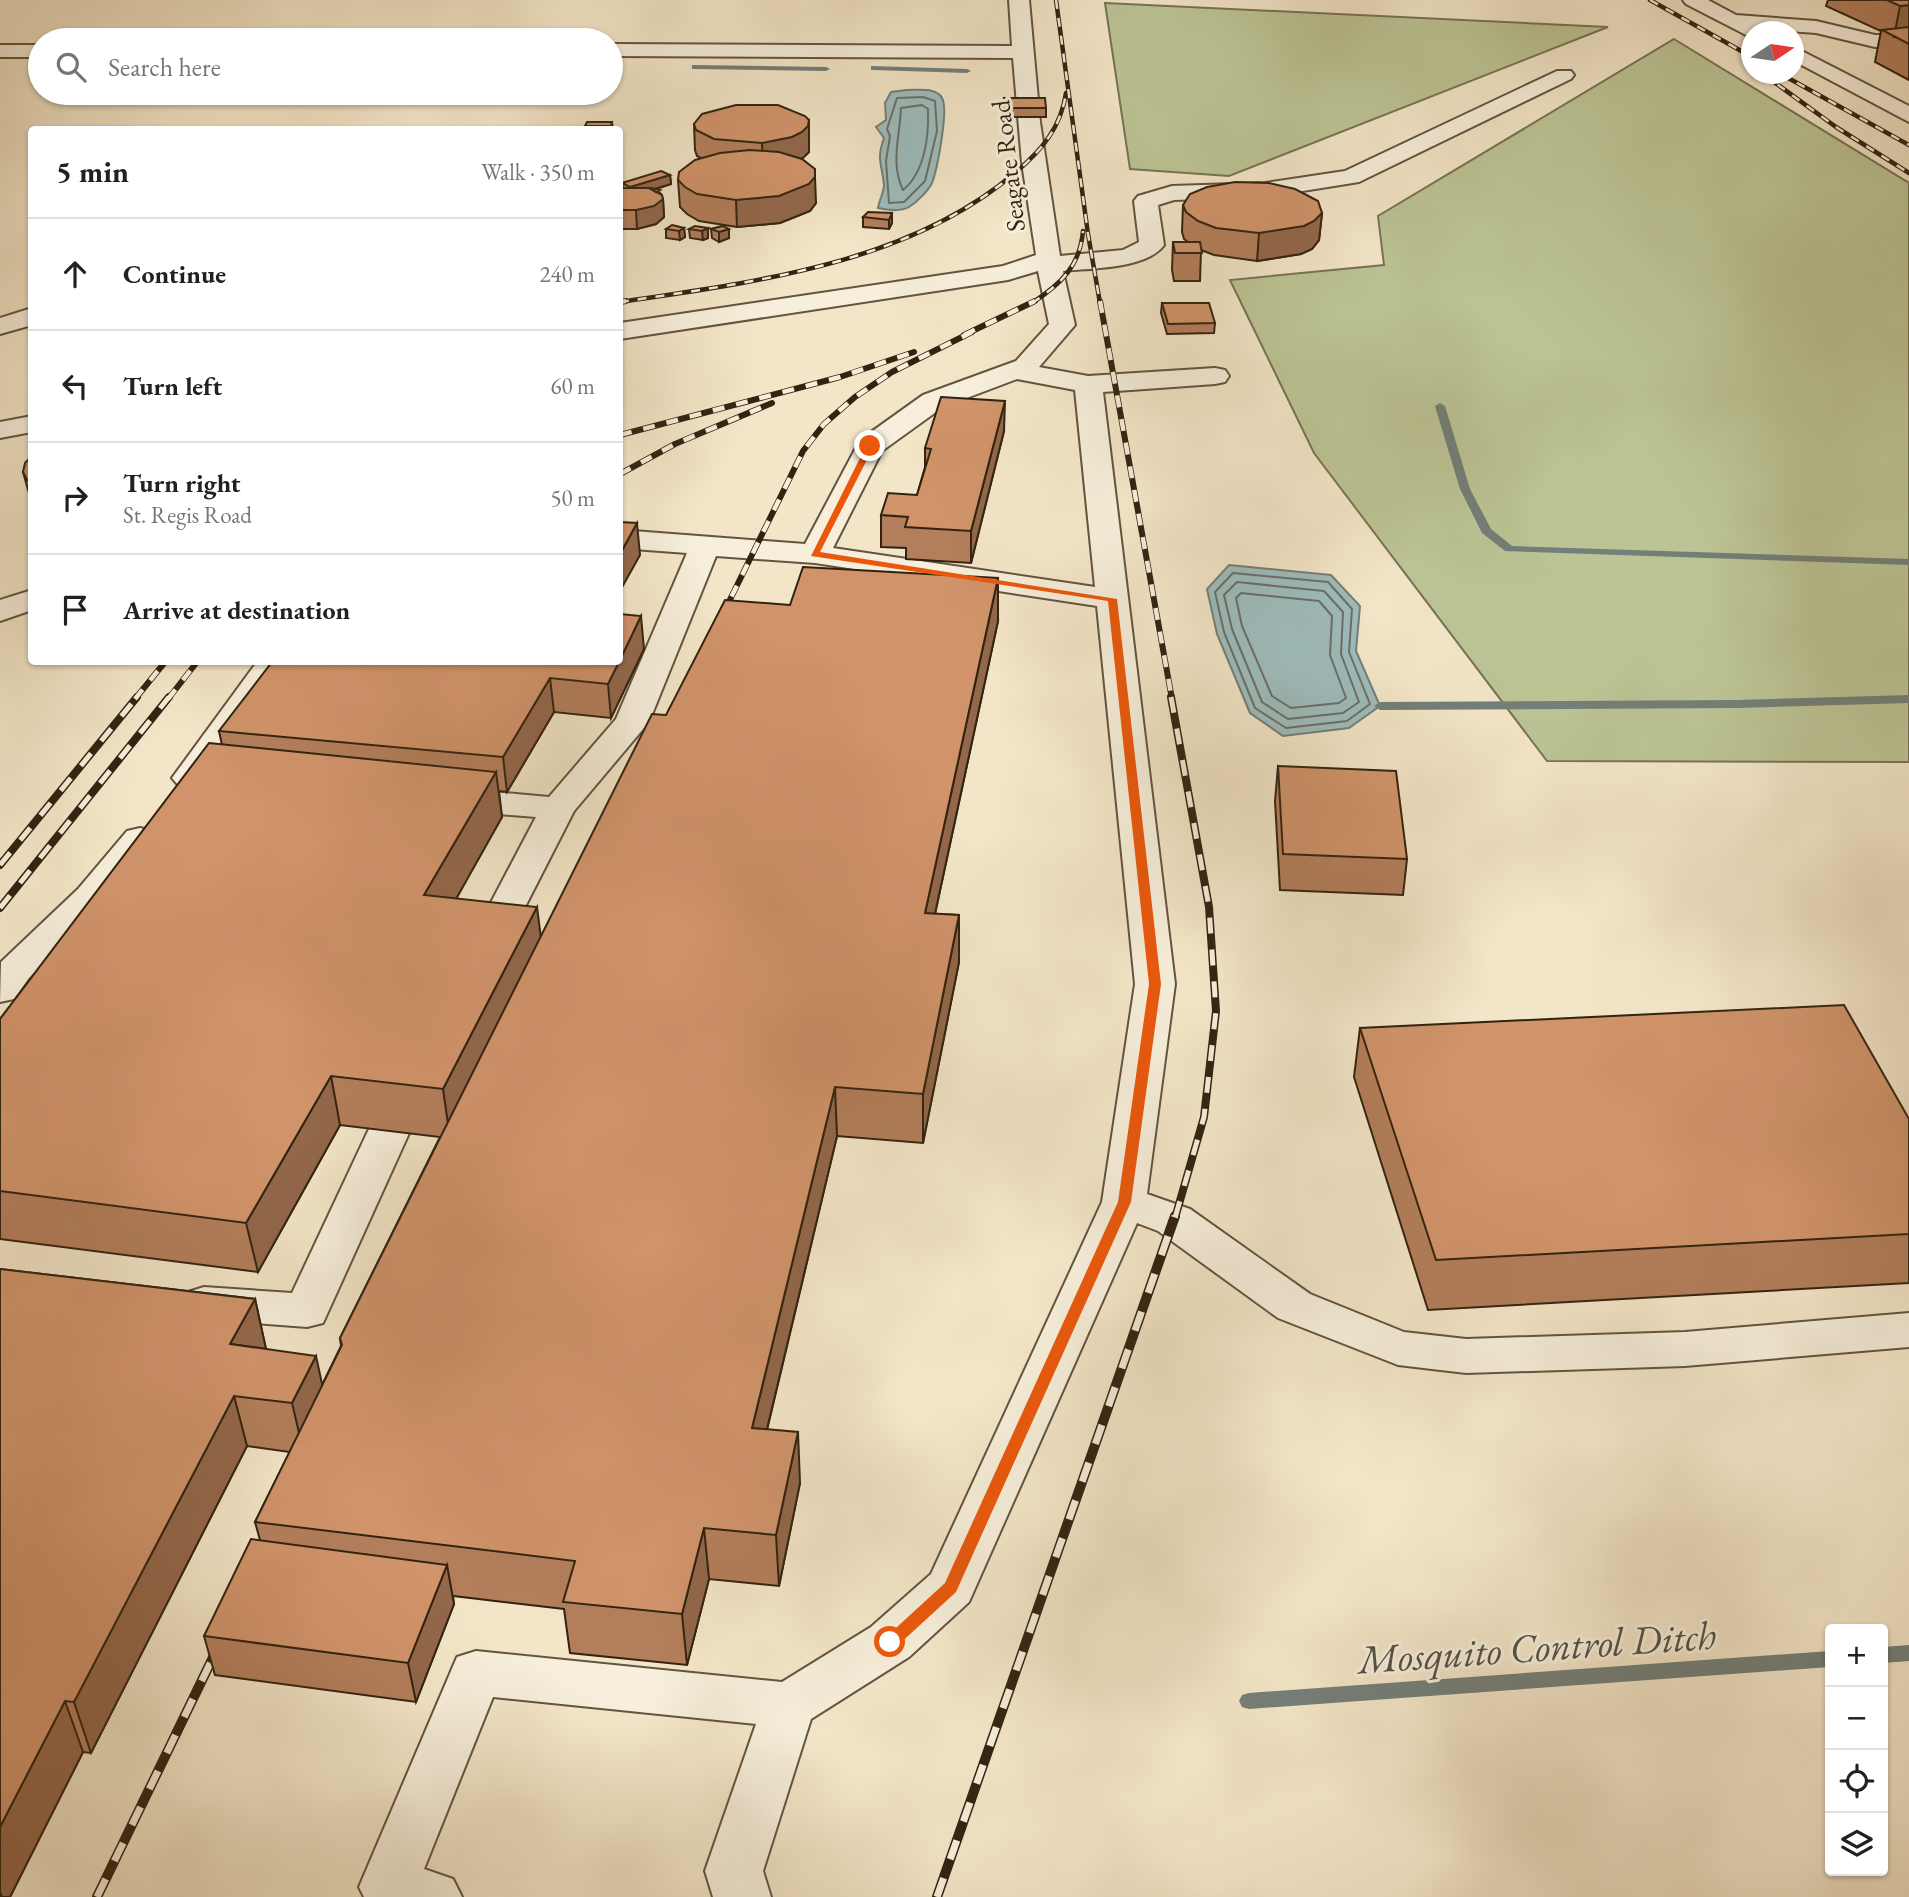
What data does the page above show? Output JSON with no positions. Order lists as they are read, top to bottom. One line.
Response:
{"streets":{"street":["Seagate Road"]},"water":["Mosquito Control Ditch"],"north":"right","page":{"search":"Search here","heading":["5 min","Walk · 350 m"],"list":[["Continue","240 m"],["Turn left","60 m"],["Turn right","St. Regis Road","50 m"],"Arrive at destination"],"map_buttons":["+","−"]}}
